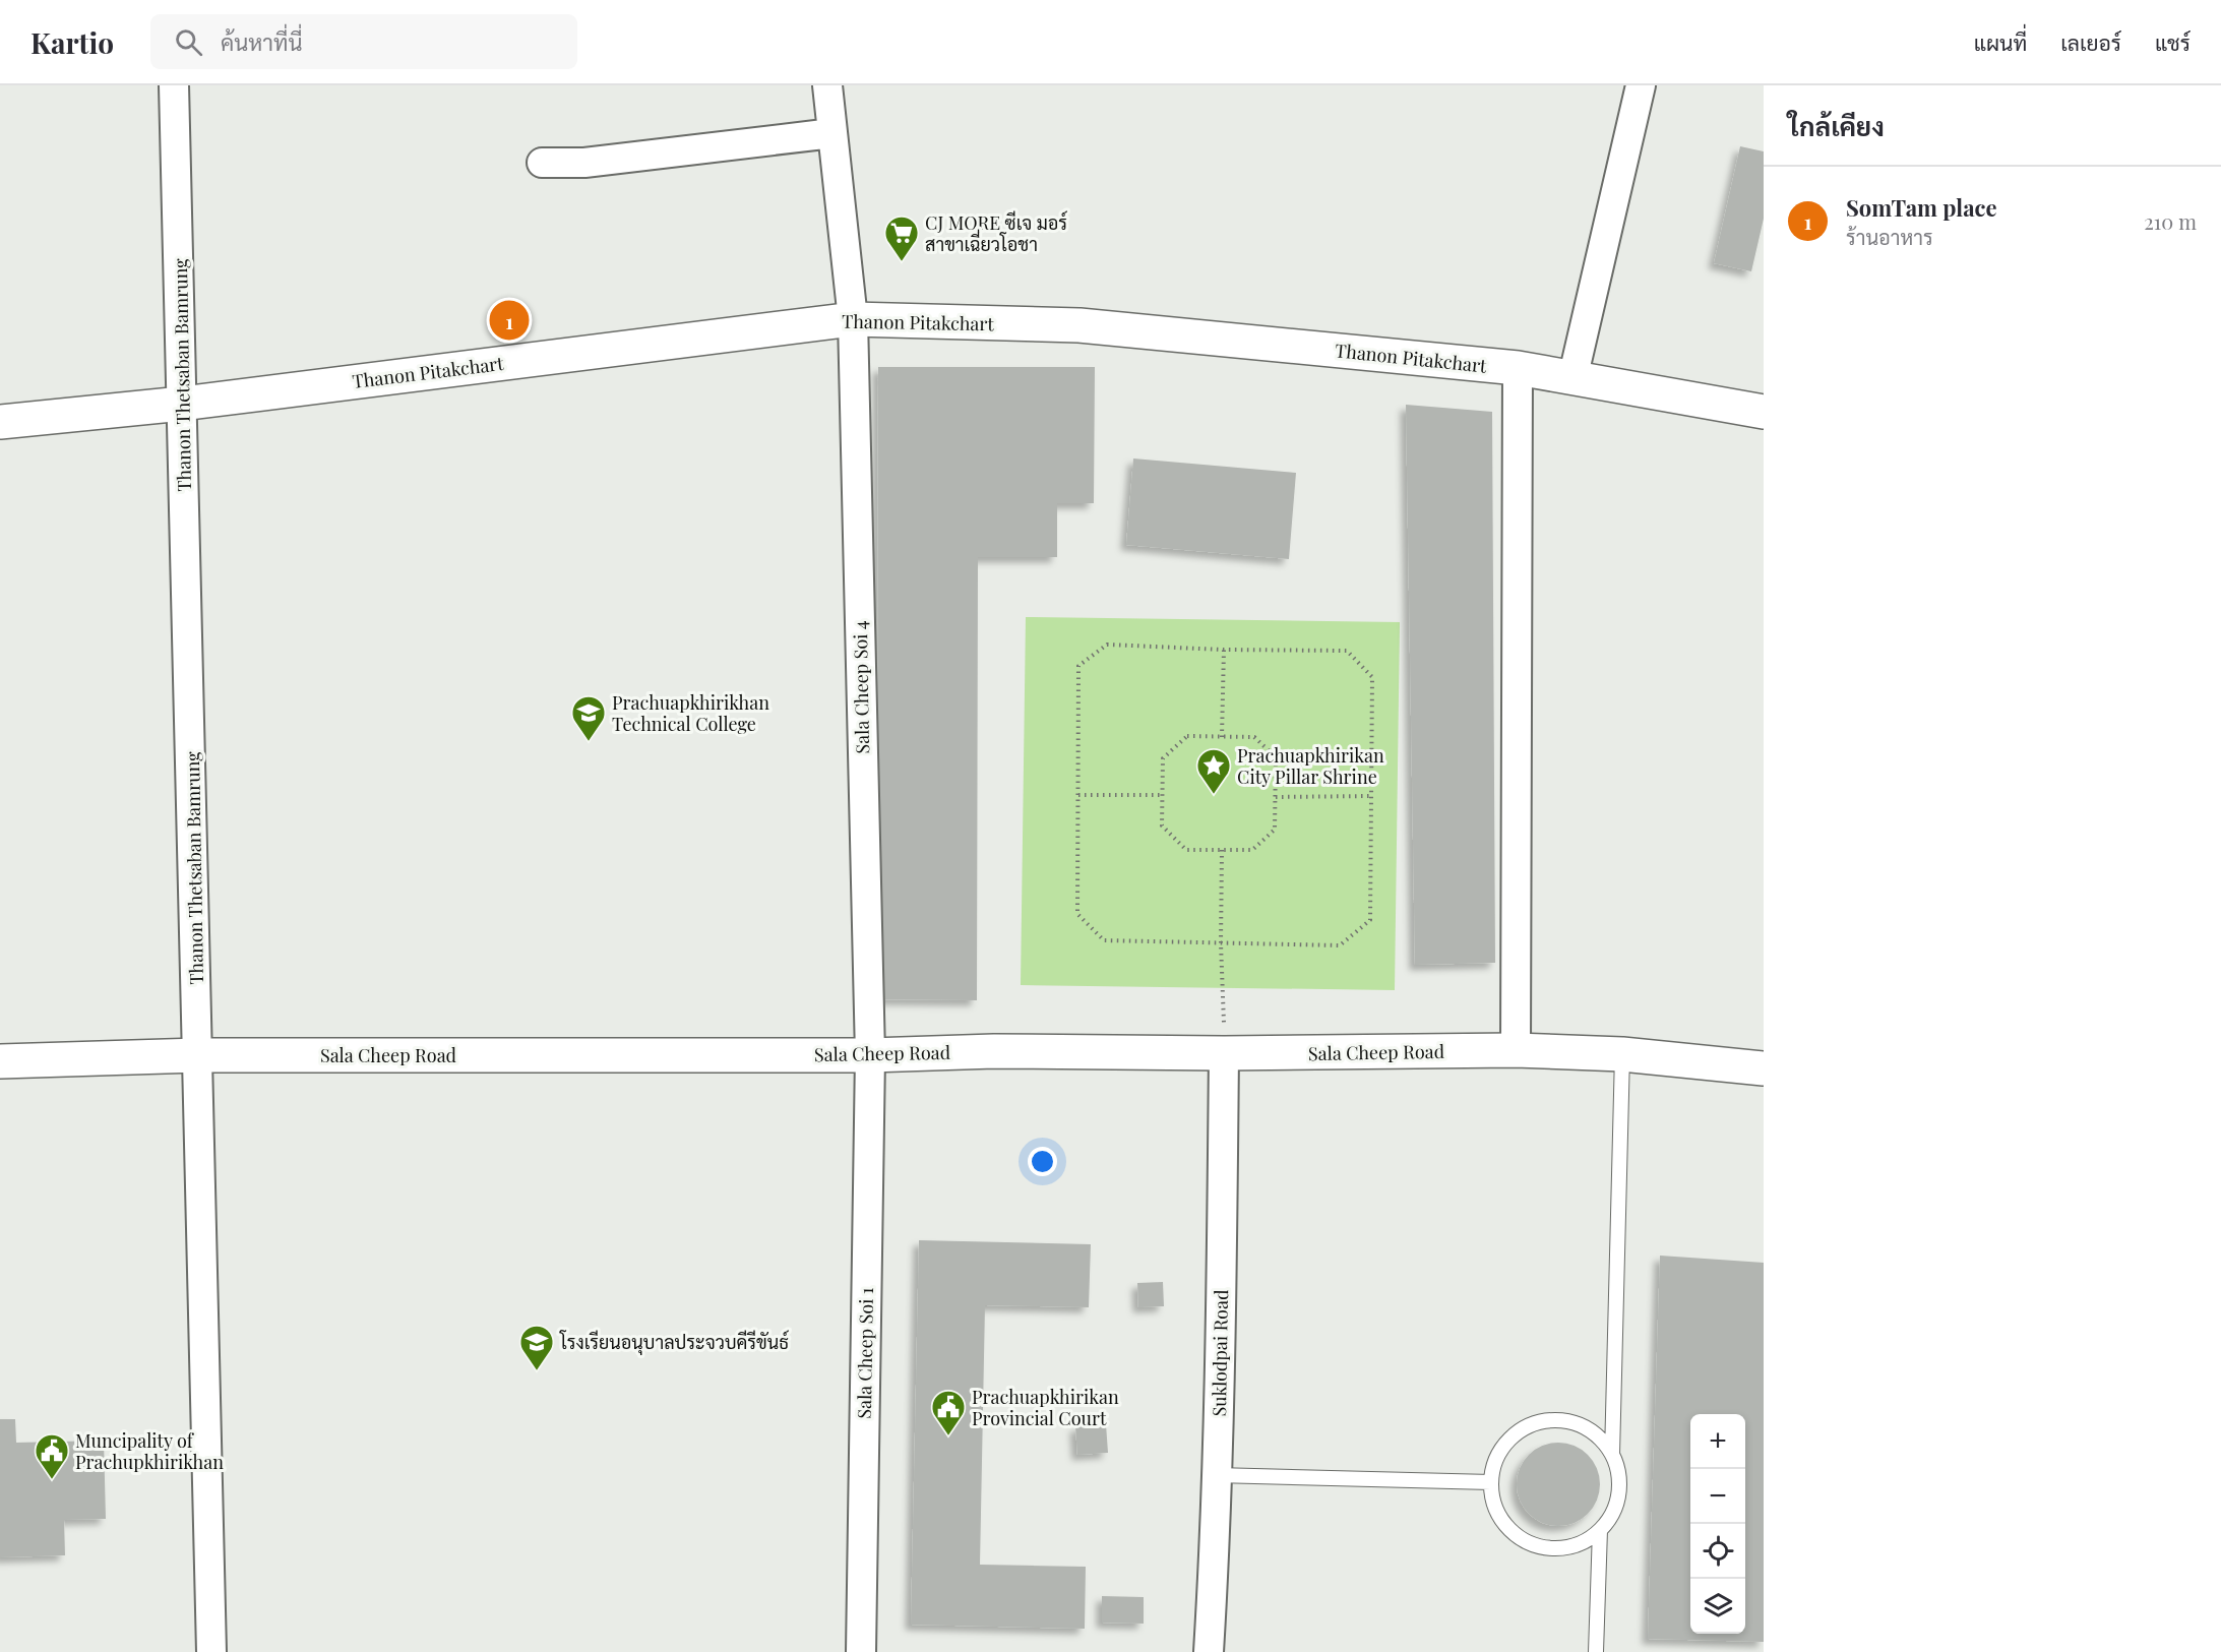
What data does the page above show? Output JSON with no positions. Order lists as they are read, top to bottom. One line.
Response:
{"streets":{"main road":["Thanon Pitakchart","Sala Cheep Road"],"street":["Thanon Thetsaban Bamrung","Sala Cheep Soi 4","Sala Cheep Soi 1","Suklodpai Road"]},"crossings":[["Thanon Pitakchart","Thanon Thetsaban Bamrung"],["Thanon Pitakchart","Sala Cheep Soi 4"],["Thanon Thetsaban Bamrung","Sala Cheep Road"],["Sala Cheep Soi 4","Sala Cheep Road"],["Sala Cheep Soi 4","Sala Cheep Soi 1"],["Sala Cheep Road","Sala Cheep Soi 1"],["Sala Cheep Road","Suklodpai Road"]],"places":{"supermarket":["CJ MORE ซีเจ มอร์ สาขาเฉี่ยวโอชา"],"school or university":["Prachuapkhirikhan Technical College","โรงเรียนอนุบาลประจวบคีรีขันธ์"],"place":["Prachuapkhirikan City Pillar Shrine"],"public building":["Prachuapkhirikan Provincial Court","Muncipality of Prachupkhirikhan"]},"page":{"header":"Kartio","search":"ค้นหาที่นี่","nav":["แผนที่","เลเยอร์","แชร์"],"heading":"ใกล้เคียง","list":[{"mark":"1","name":"SomTam place","note":"ร้านอาหาร","value":"210 m"}],"pins":"1","map_buttons":["+","−"]}}
